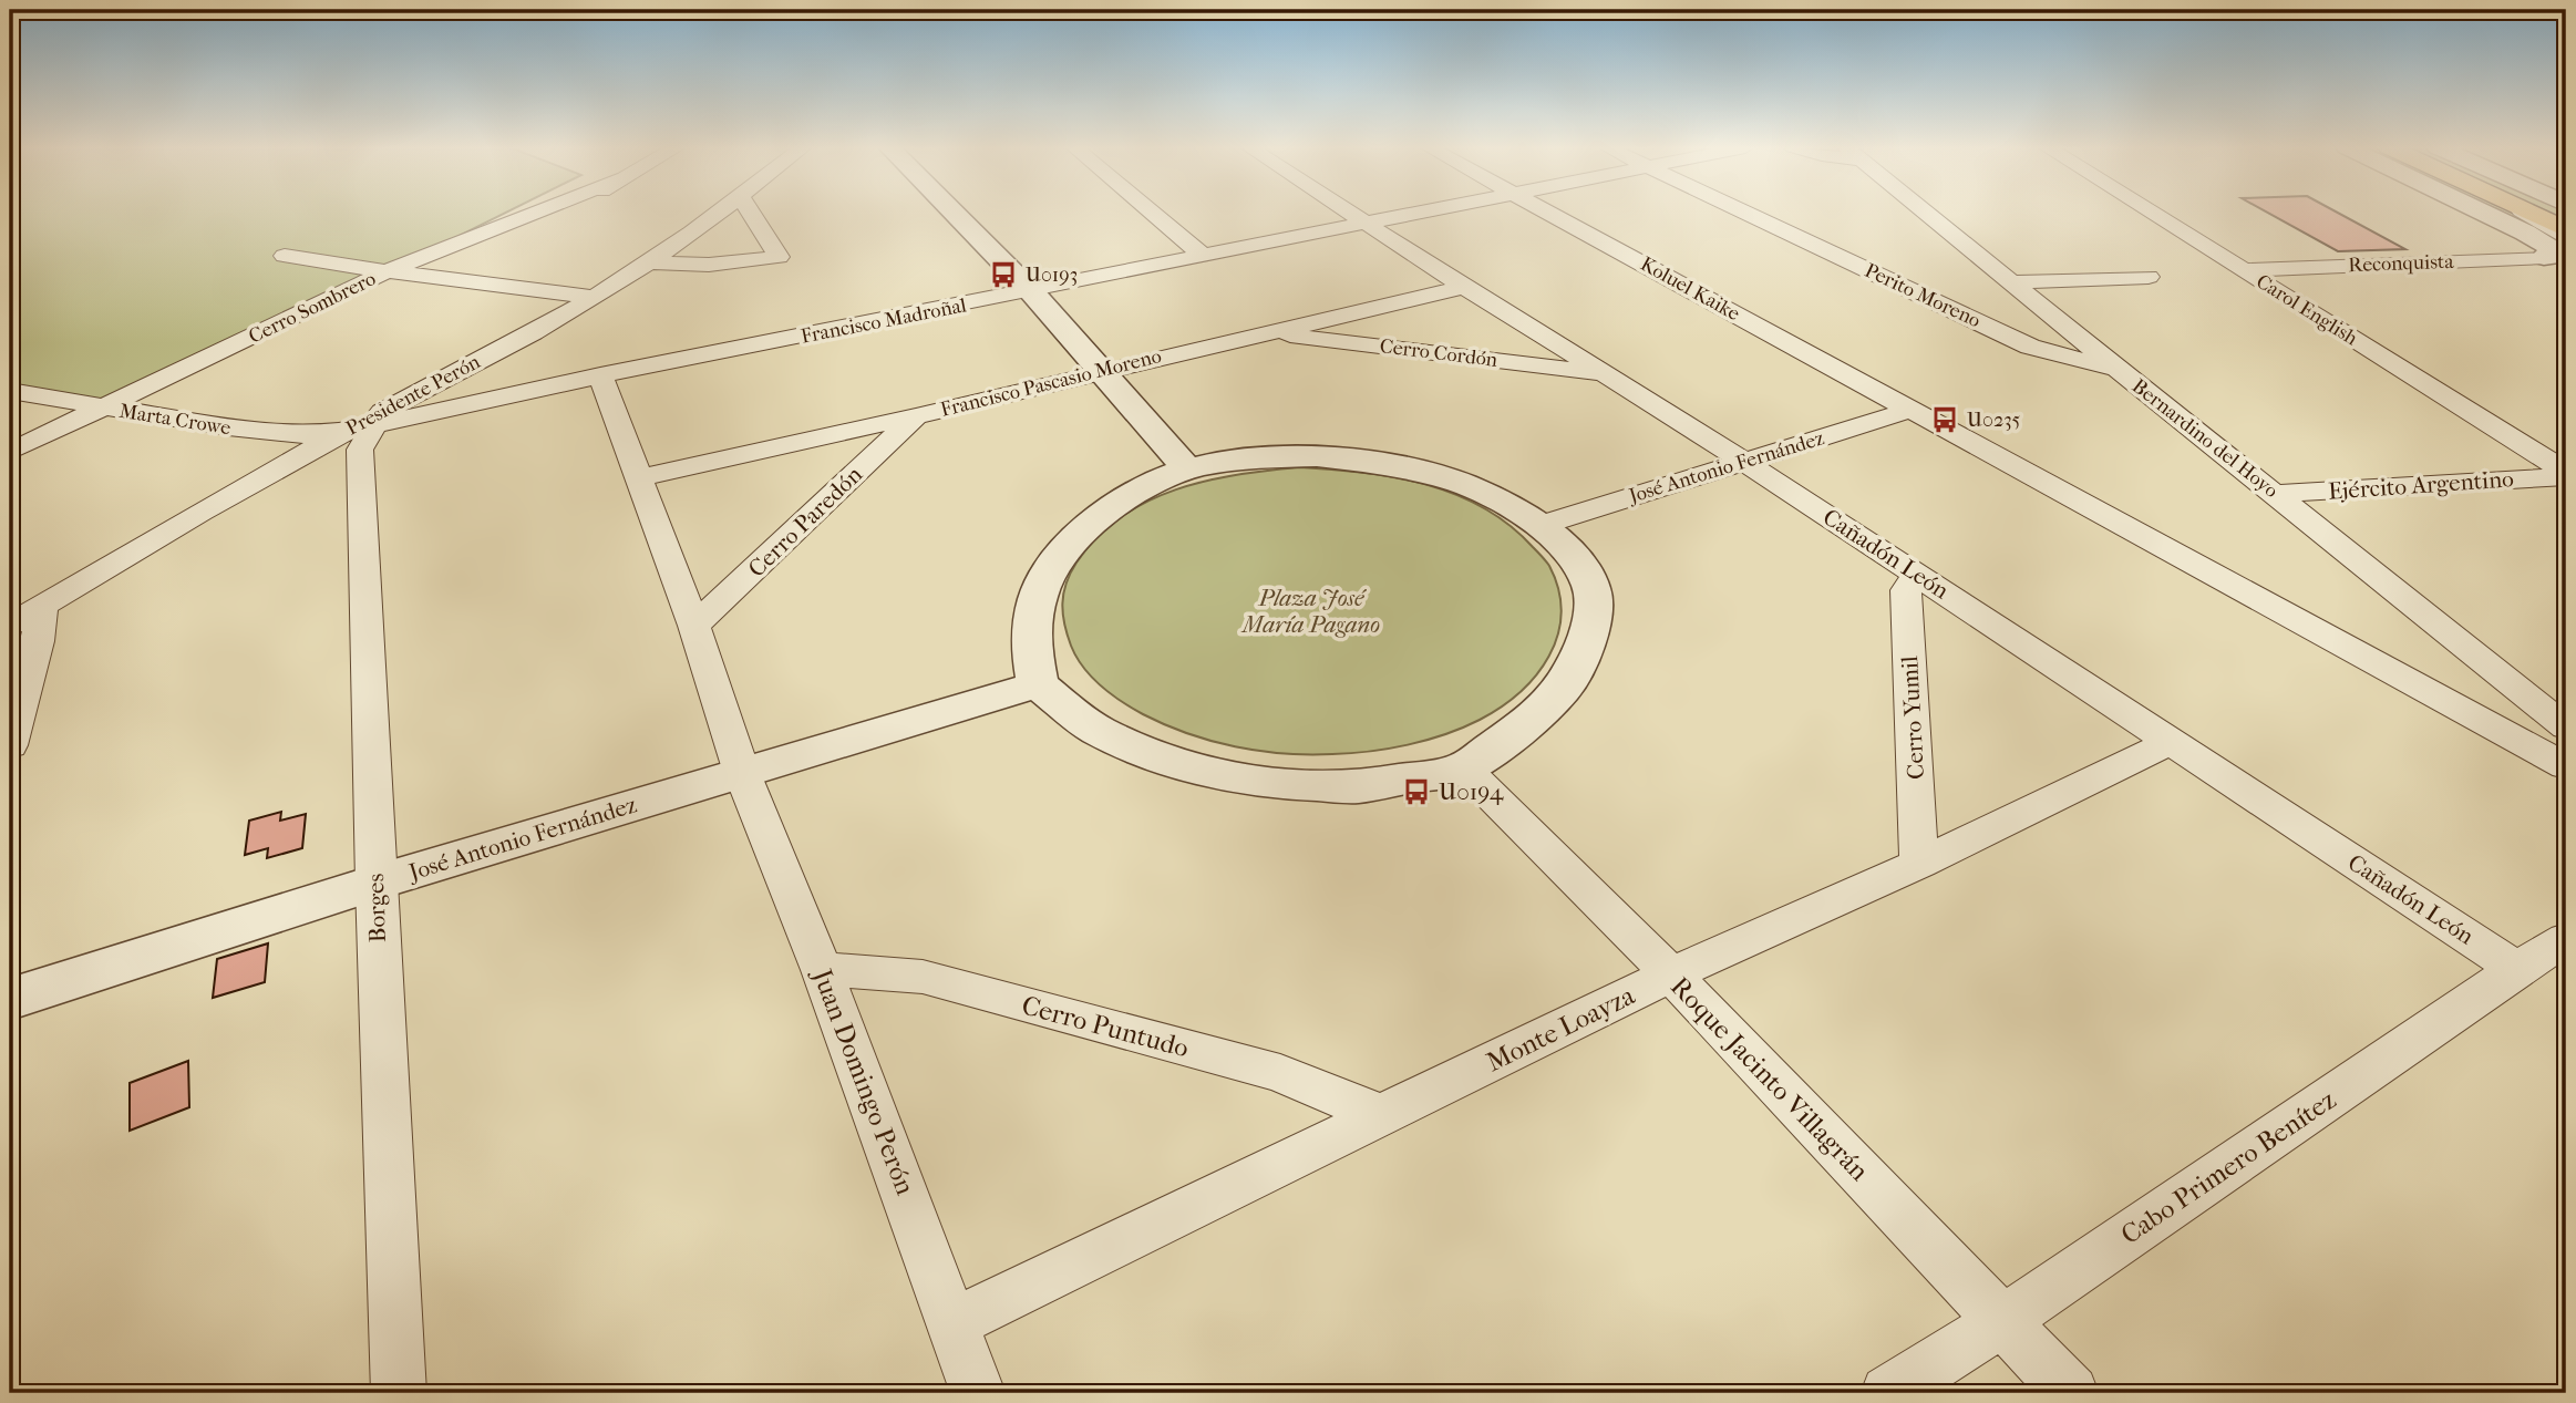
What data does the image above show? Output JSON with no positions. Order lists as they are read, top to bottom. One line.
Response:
{"streets":{"street":["Reconquista","Koluel Kaike","Perito Moreno","Cerro Sombrero","Carol English","Francisco Madroñal","Cerro Cordón","Francisco Pascasio Moreno","Presidente Perón","Marta Crowe","Bernardino del Hoyo","José Antonio Fernández","Ejército Argentino","Cerro Paredón","Cañadón León","Cerro Yumil","Borges","Cerro Puntudo","Monte Loayza","Roque Jacinto Villagrán","Juan Domingo Perón","Cabo Primero Benítez"]},"crossings":[["Reconquista","Carol English"],["Koluel Kaike","José Antonio Fernández"],["Perito Moreno","Bernardino del Hoyo"],["Cerro Sombrero","Marta Crowe"],["Carol English","Ejército Argentino"],["Francisco Madroñal","Presidente Perón"],["Francisco Madroñal","Marta Crowe"],["Francisco Madroñal","Cañadón León"],["Francisco Madroñal","Borges"],["Francisco Madroñal","Juan Domingo Perón"],["Cerro Cordón","Francisco Pascasio Moreno"],["Cerro Cordón","Cañadón León"],["Francisco Pascasio Moreno","Cerro Paredón"],["Francisco Pascasio Moreno","Cañadón León"],["Francisco Pascasio Moreno","Juan Domingo Perón"],["Presidente Perón","Marta Crowe"],["Presidente Perón","Borges"],["Marta Crowe","Borges"],["Bernardino del Hoyo","Ejército Argentino"],["José Antonio Fernández","Cañadón León"],["José Antonio Fernández","Borges"],["José Antonio Fernández","Juan Domingo Perón"],["Cerro Paredón","Juan Domingo Perón"],["Cañadón León","Cerro Yumil"],["Cañadón León","Monte Loayza"],["Cañadón León","Cabo Primero Benítez"],["Cerro Yumil","Monte Loayza"],["Cerro Puntudo","Monte Loayza"],["Cerro Puntudo","Juan Domingo Perón"],["Monte Loayza","Roque Jacinto Villagrán"],["Monte Loayza","Juan Domingo Perón"],["Roque Jacinto Villagrán","Cabo Primero Benítez"]],"parks":["Plaza José María Pagano"],"places":{"bus stop":["U0193","U0235","U0194"]}}
